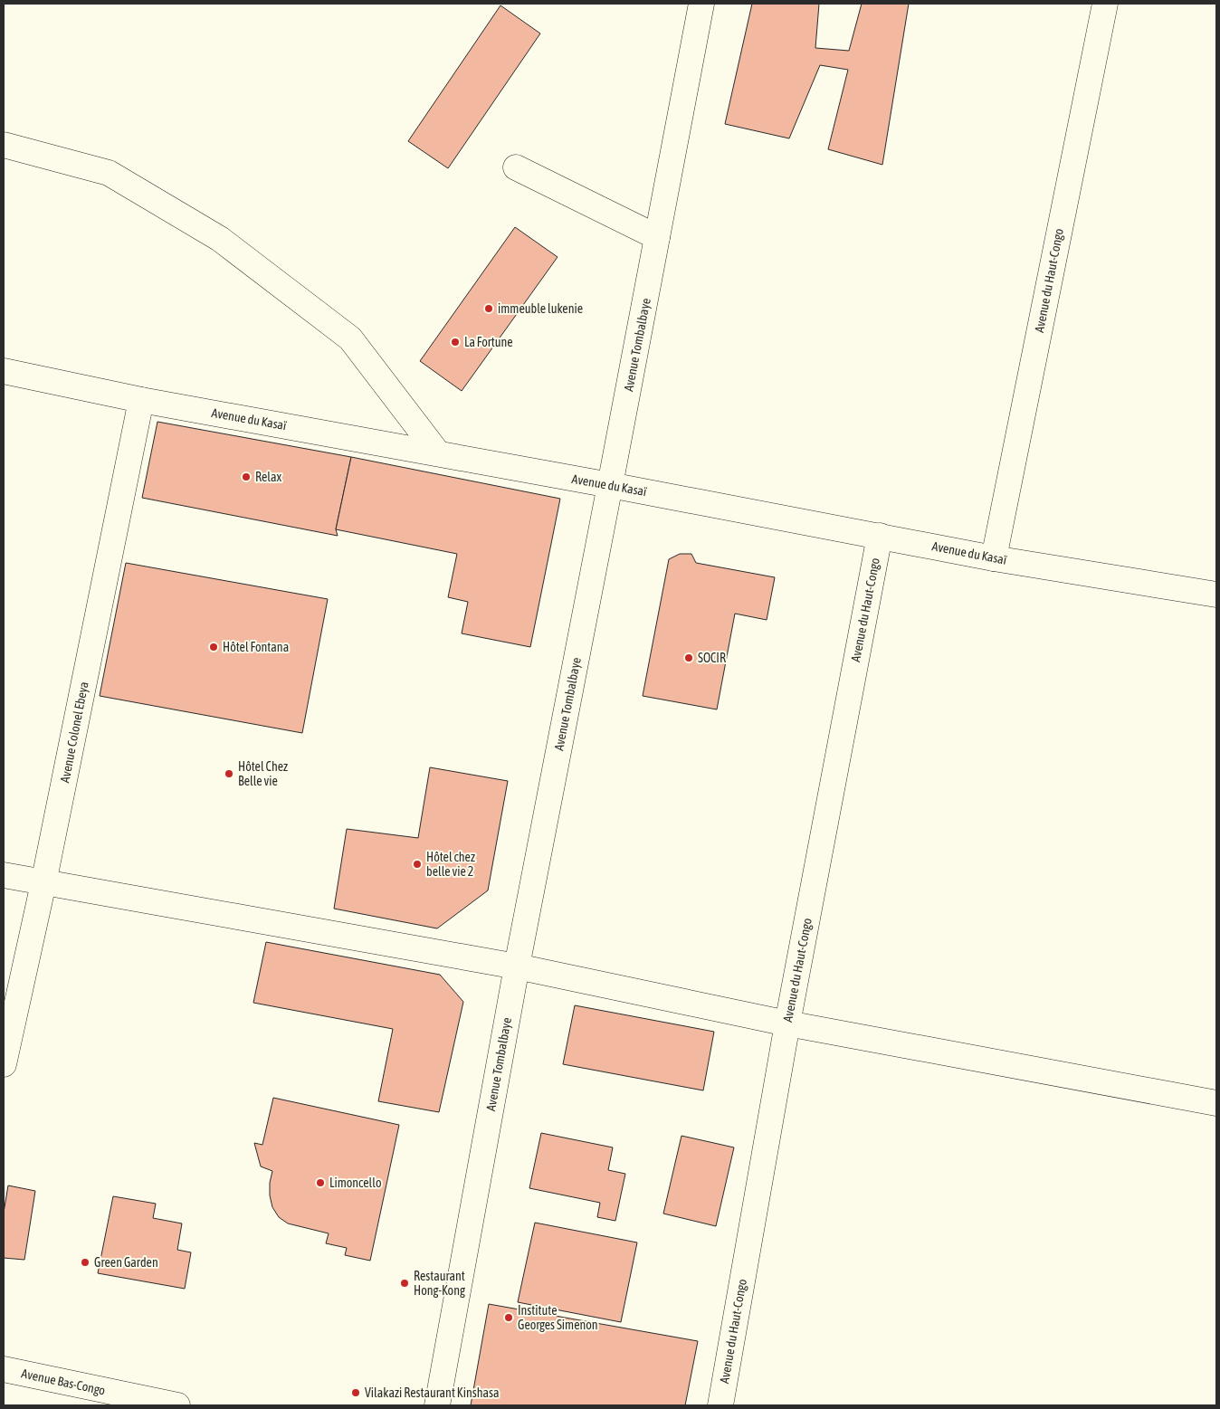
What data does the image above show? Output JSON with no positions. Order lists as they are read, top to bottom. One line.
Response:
{"streets":{"street":["Avenue du Haut-Congo","Avenue Tombalbaye","Avenue du Kasaï","Avenue Colonel Ebeya","Avenue Bas-Congo"]},"crossings":[["Avenue du Haut-Congo","Avenue du Kasaï"],["Avenue Tombalbaye","Avenue du Kasaï"],["Avenue du Kasaï","Avenue Colonel Ebeya"]],"places":["immeuble lukenie","La Fortune","Relax","Hôtel Fontana","SOCIR","Hôtel Chez Belle vie","Hôtel chez belle vie 2","Limoncello","Green Garden","Restaurant Hong-Kong","Institute Georges Simenon","Vilakazi Restaurant Kinshasa"]}
